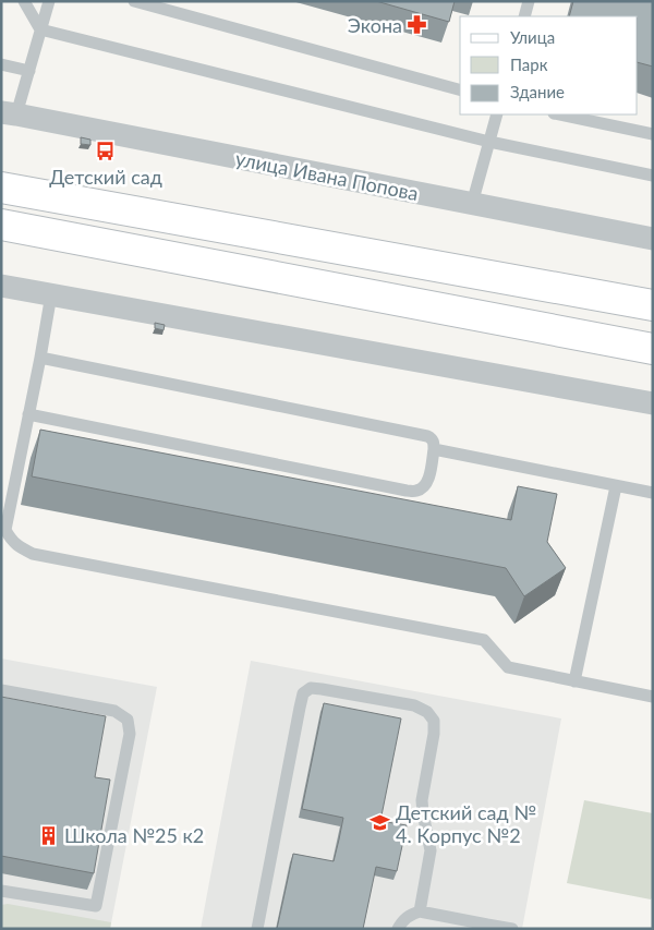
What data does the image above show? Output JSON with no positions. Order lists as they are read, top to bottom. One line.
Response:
{"streets":{"street":["улица Ивана Попова"]},"places":{"pharmacy":["Экона"],"bus stop":["Детский сад"],"school or university":["Детский сад № 4. Корпус №2"],"building":["Школа №25 к2"]},"legend":["Улица","Парк","Здание"]}
